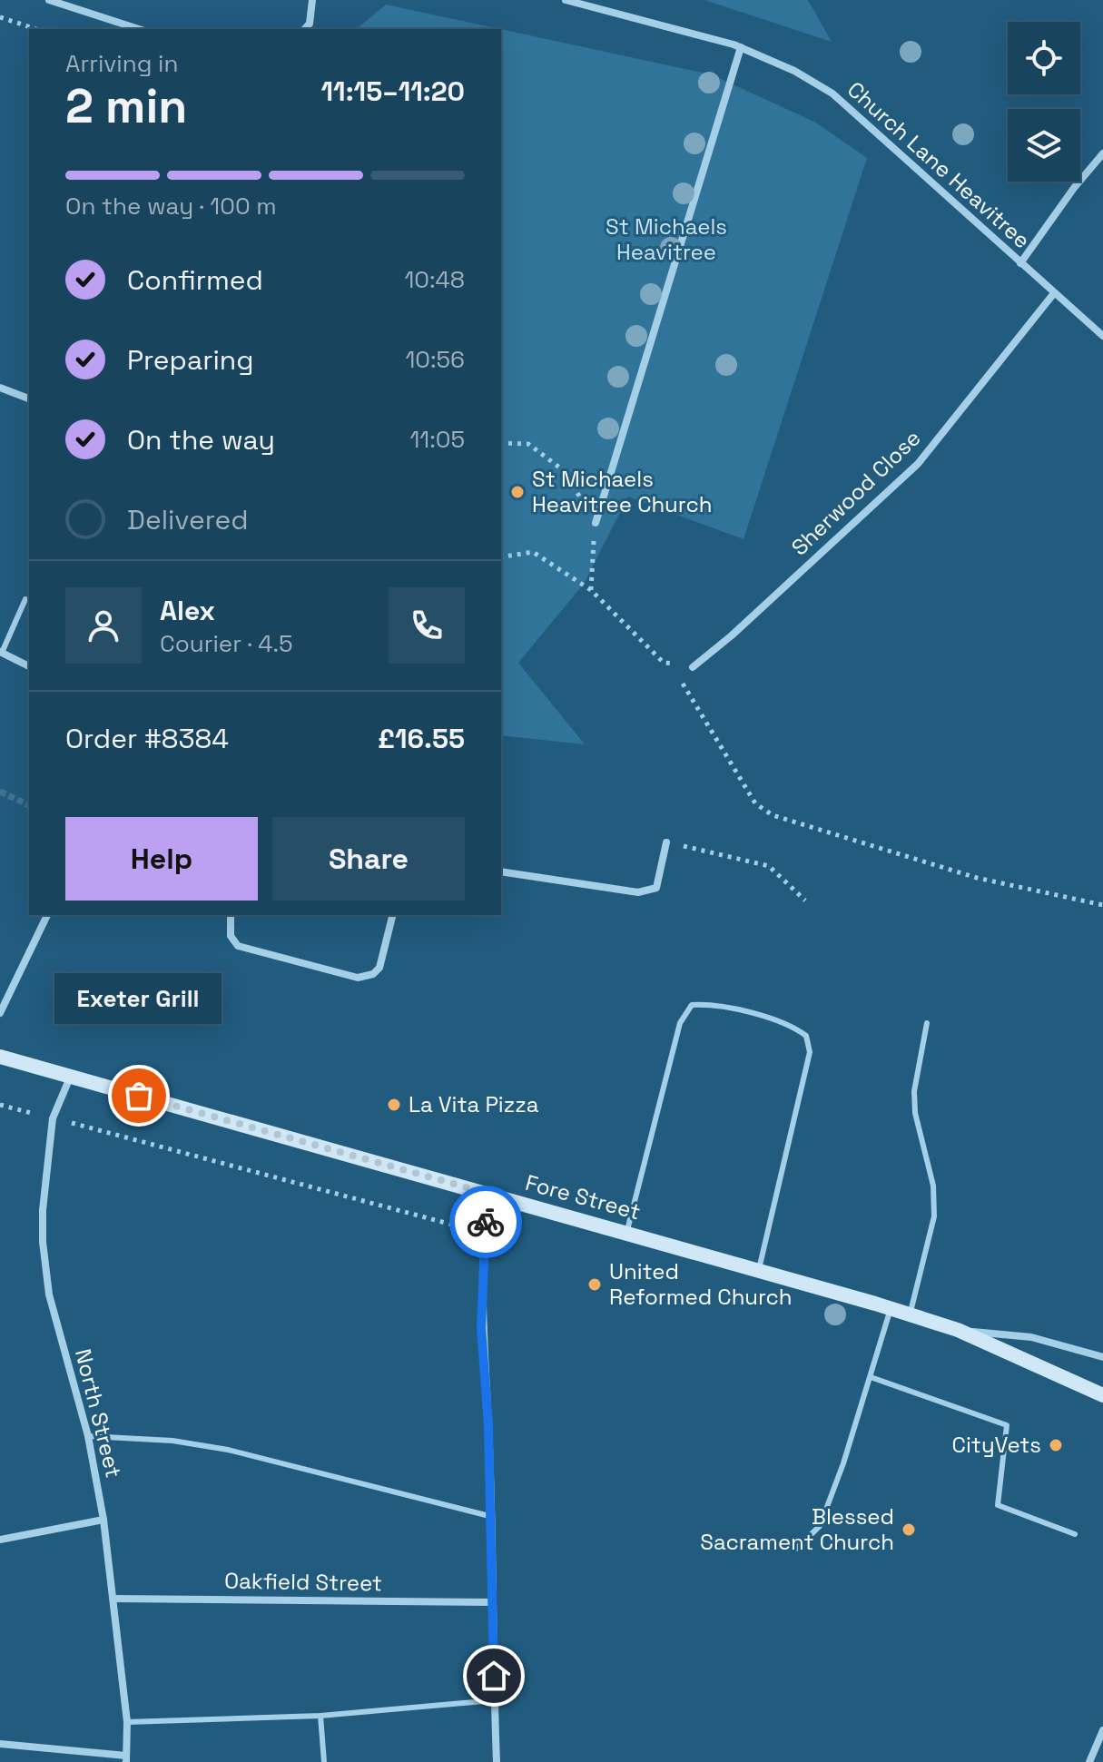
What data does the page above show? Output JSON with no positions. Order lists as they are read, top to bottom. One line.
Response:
{"streets":{"main road":["Fore Street"],"street":["Church Lane Heavitree","Sherwood Close","North Street","Oakfield Street"]},"crossings":[["Church Lane Heavitree","Sherwood Close"],["Fore Street","North Street"],["North Street","Oakfield Street"]],"parks":["St Michaels Heavitree"],"places":["St Michaels Heavitree Church","Exeter Grill","La Vita Pizza","United Reformed Church","CityVets","Blessed Sacrament Church"],"page":{"heading":["2 min","Arriving in","11:15–11:20"],"panel":["Alex","Courier · 4.5","Order #8384","£16.55"],"bar":"On the way · 100 m","list":[["Confirmed","10:48"],["Preparing","10:56"],["On the way","11:05"],"Delivered"],"buttons":["Help","Share"],"bubble":"Exeter Grill"}}
